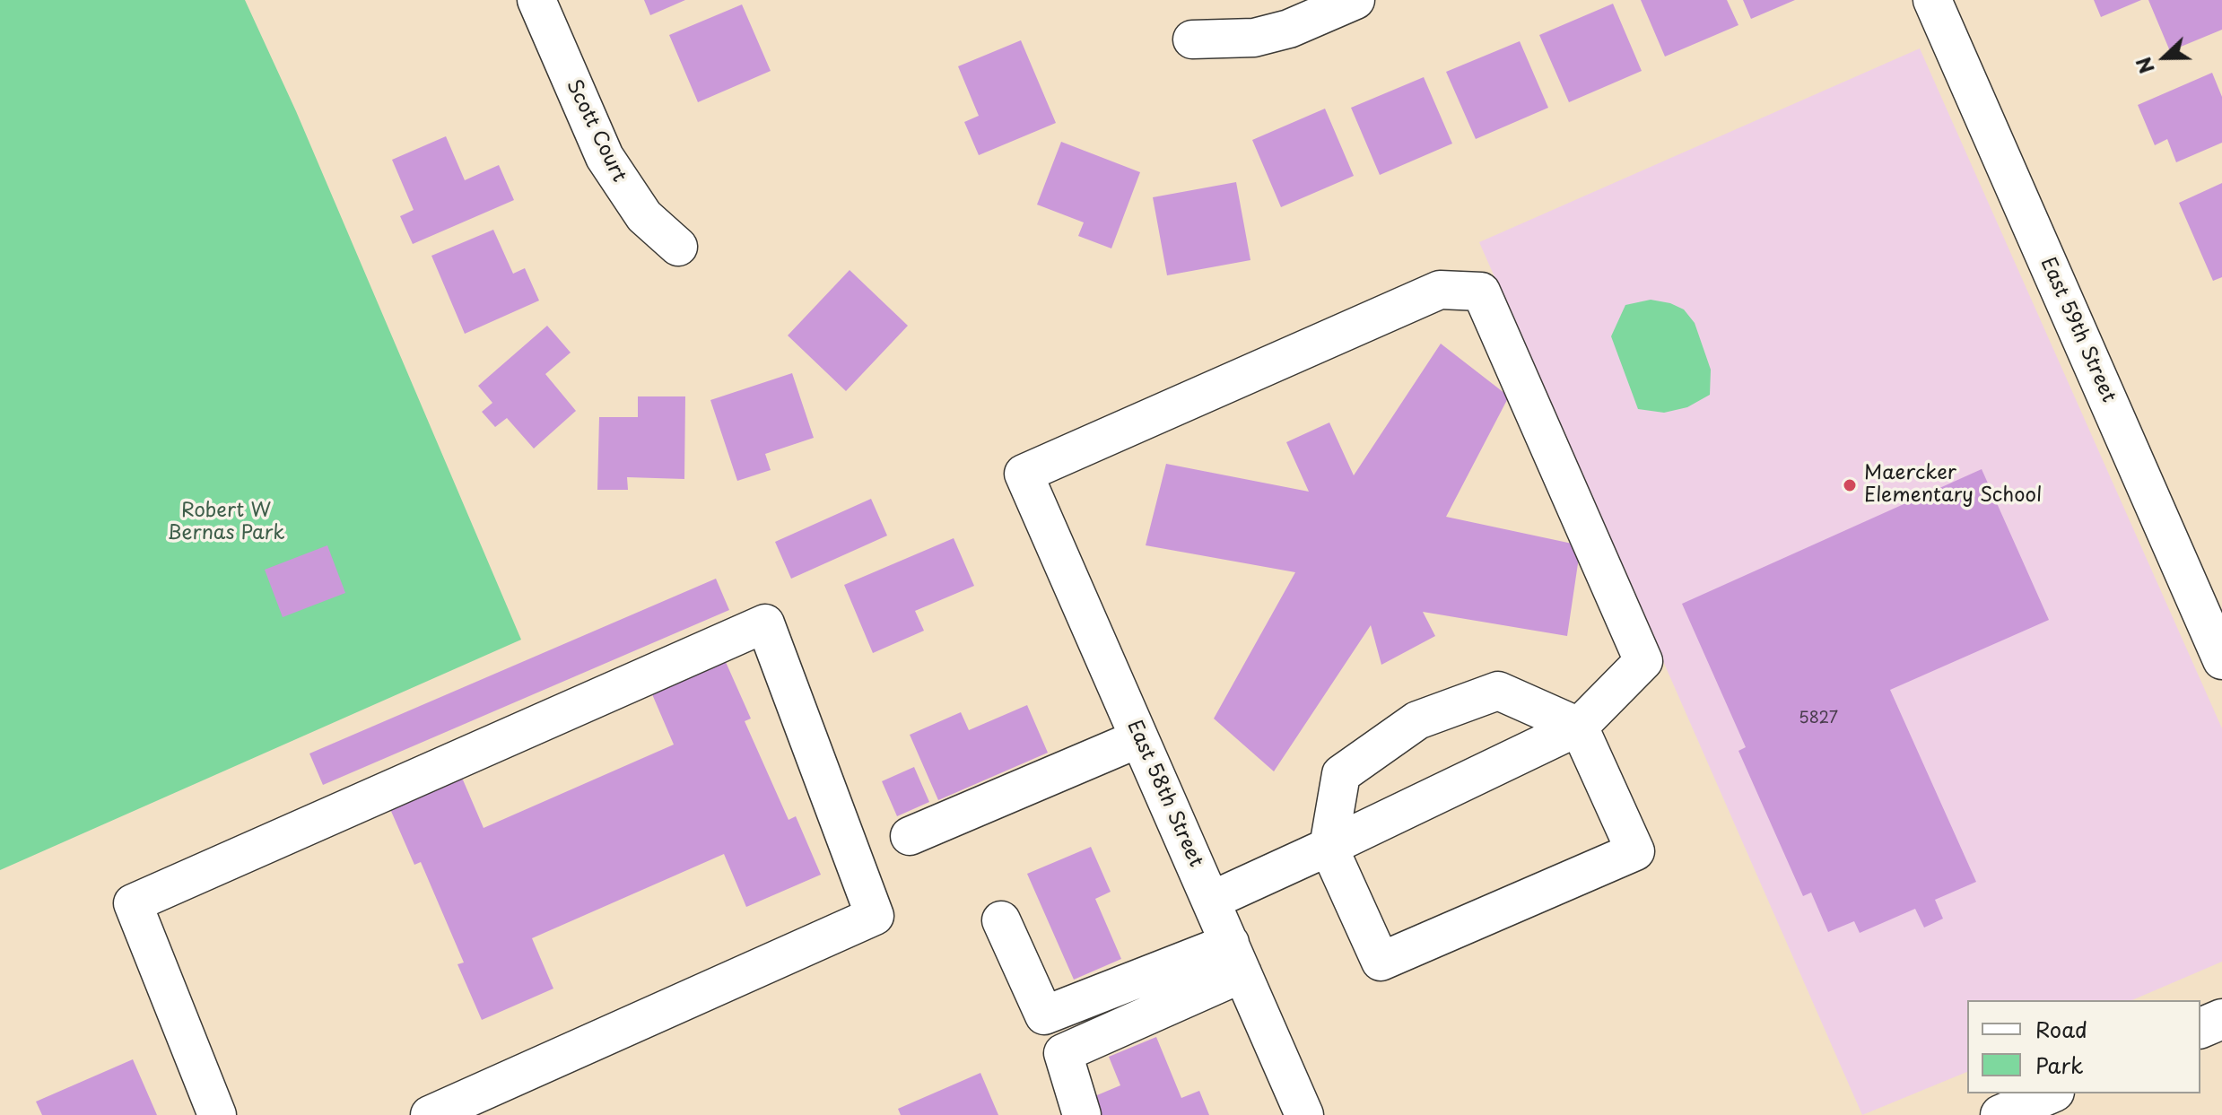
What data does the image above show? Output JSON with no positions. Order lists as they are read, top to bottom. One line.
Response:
{"streets":{"street":["Scott Court","East 59th Street","East 58th Street"]},"parks":["Robert W Bernas Park"],"places":["Maercker Elementary School"],"house_numbers":["5827"],"legend":["Road","Park"],"north":"left"}
